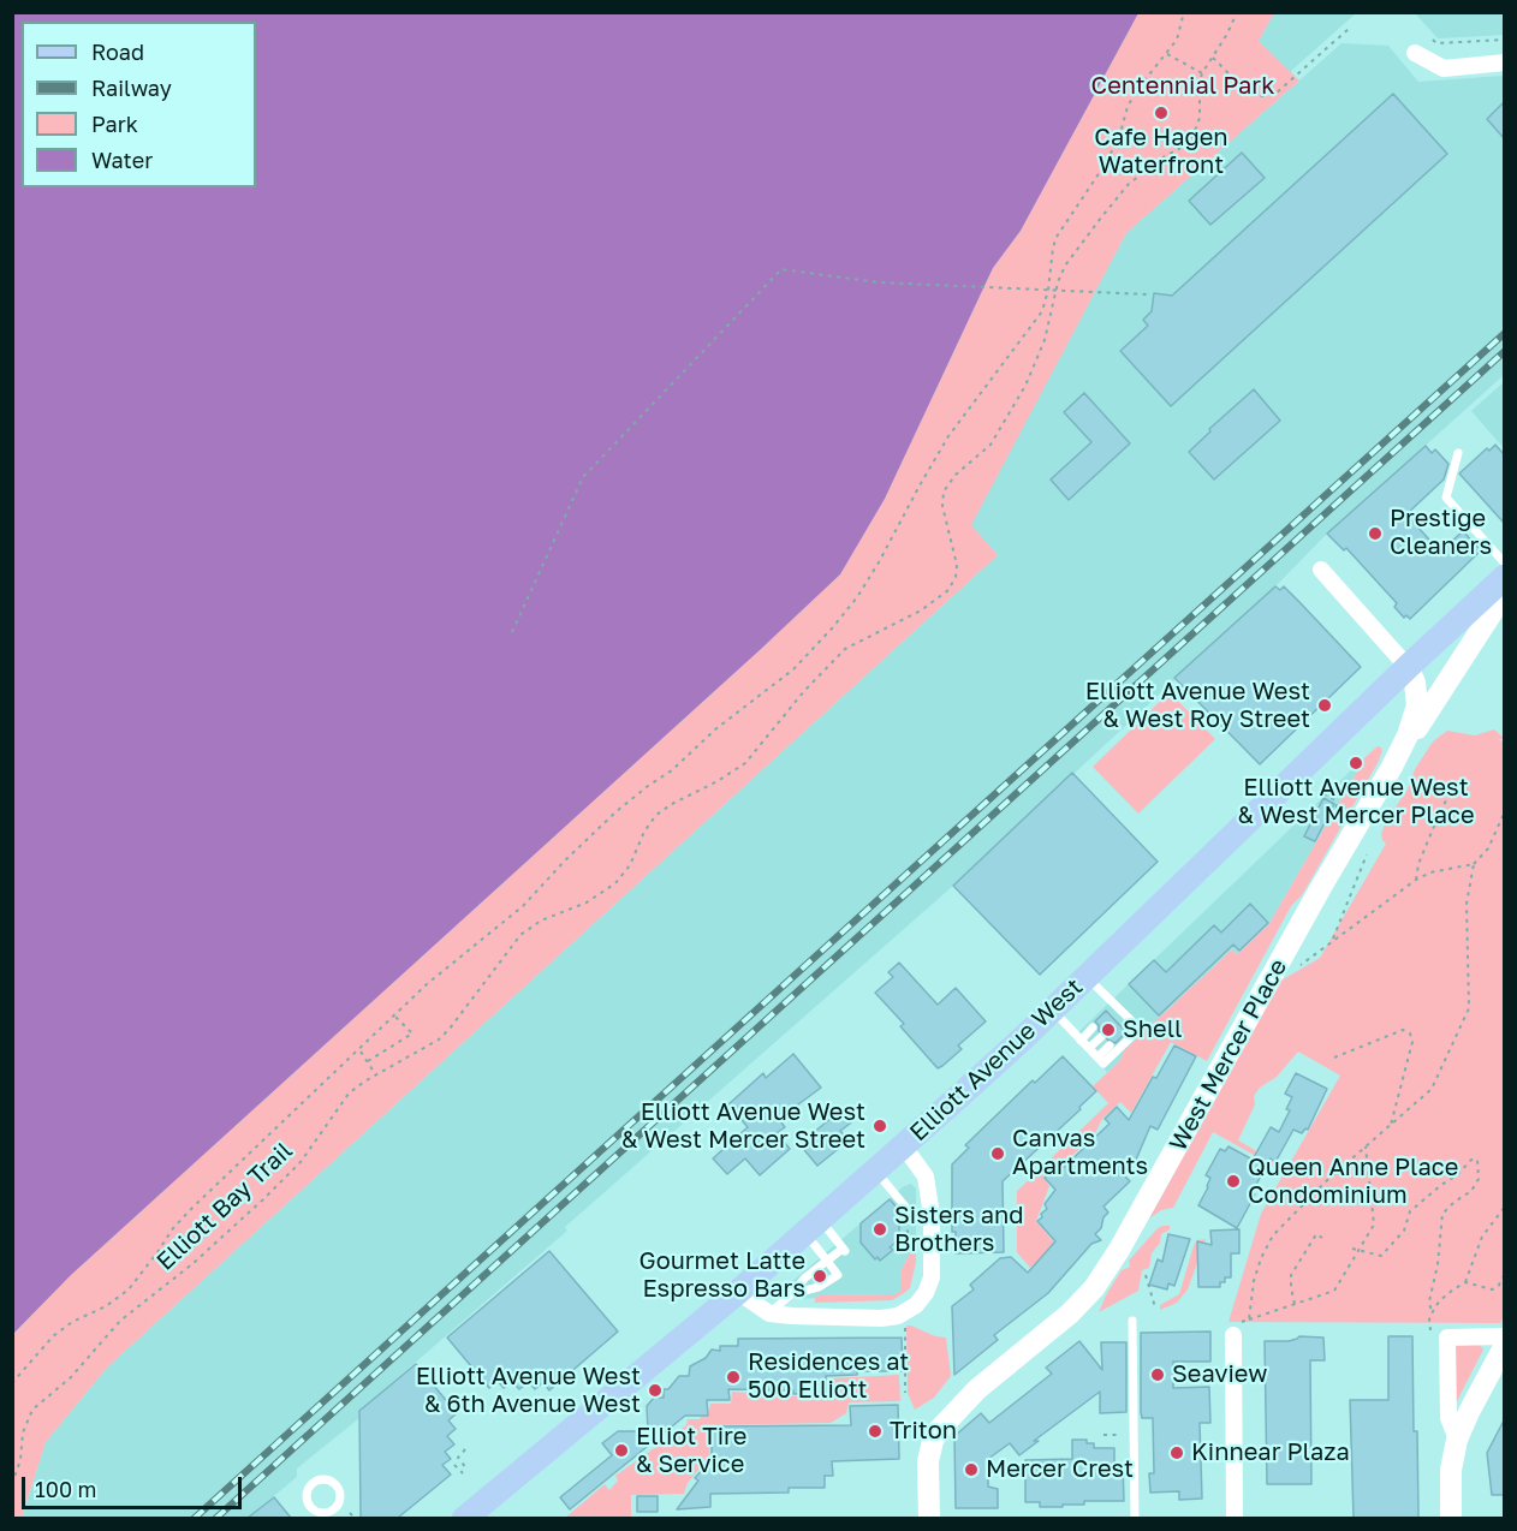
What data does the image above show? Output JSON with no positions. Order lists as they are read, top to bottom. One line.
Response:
{"streets":{"main road":["West Mercer Place","Elliott Avenue West"],"path":["Elliott Bay Trail"]},"crossings":[["West Mercer Place","Elliott Avenue West"]],"parks":["Centennial Park"],"places":["Cafe Hagen Waterfront","Prestige Cleaners","Elliott Avenue West & West Roy Street","Elliott Avenue West & West Mercer Place","Shell","Elliott Avenue West & West Mercer Street","Canvas Apartments","Queen Anne Place Condominium","Sisters and Brothers","Gourmet Latte Espresso Bars","Seaview","Residences at 500 Elliott","Elliott Avenue West & 6th Avenue West","Triton","Elliot Tire & Service","Kinnear Plaza","Mercer Crest"],"legend":["Road","Railway","Park","Water"],"scale_bar":"100 m"}
